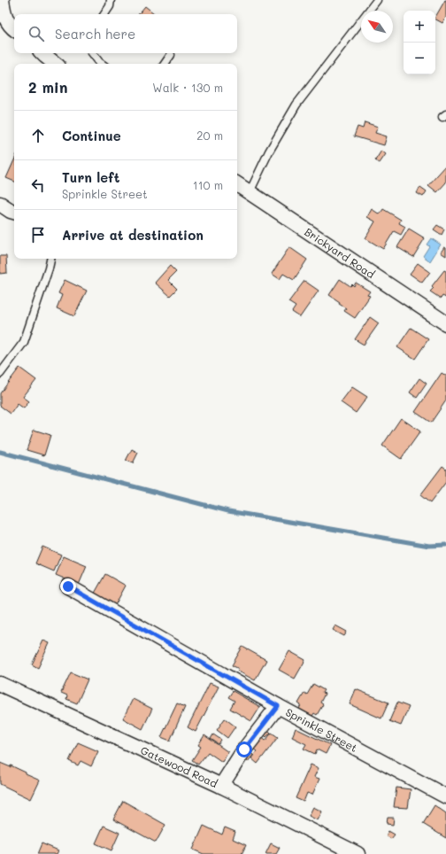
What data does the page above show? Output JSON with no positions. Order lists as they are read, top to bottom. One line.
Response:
{"streets":{"street":["Brickyard Road","Sprinkle Street","Gatewood Road"]},"north":"top left","page":{"map_buttons":["+","−"],"search":"Search here","heading":["2 min","Walk · 130 m"],"list":[["Continue","20 m"],["Turn left","Sprinkle Street","110 m"],"Arrive at destination"]}}
